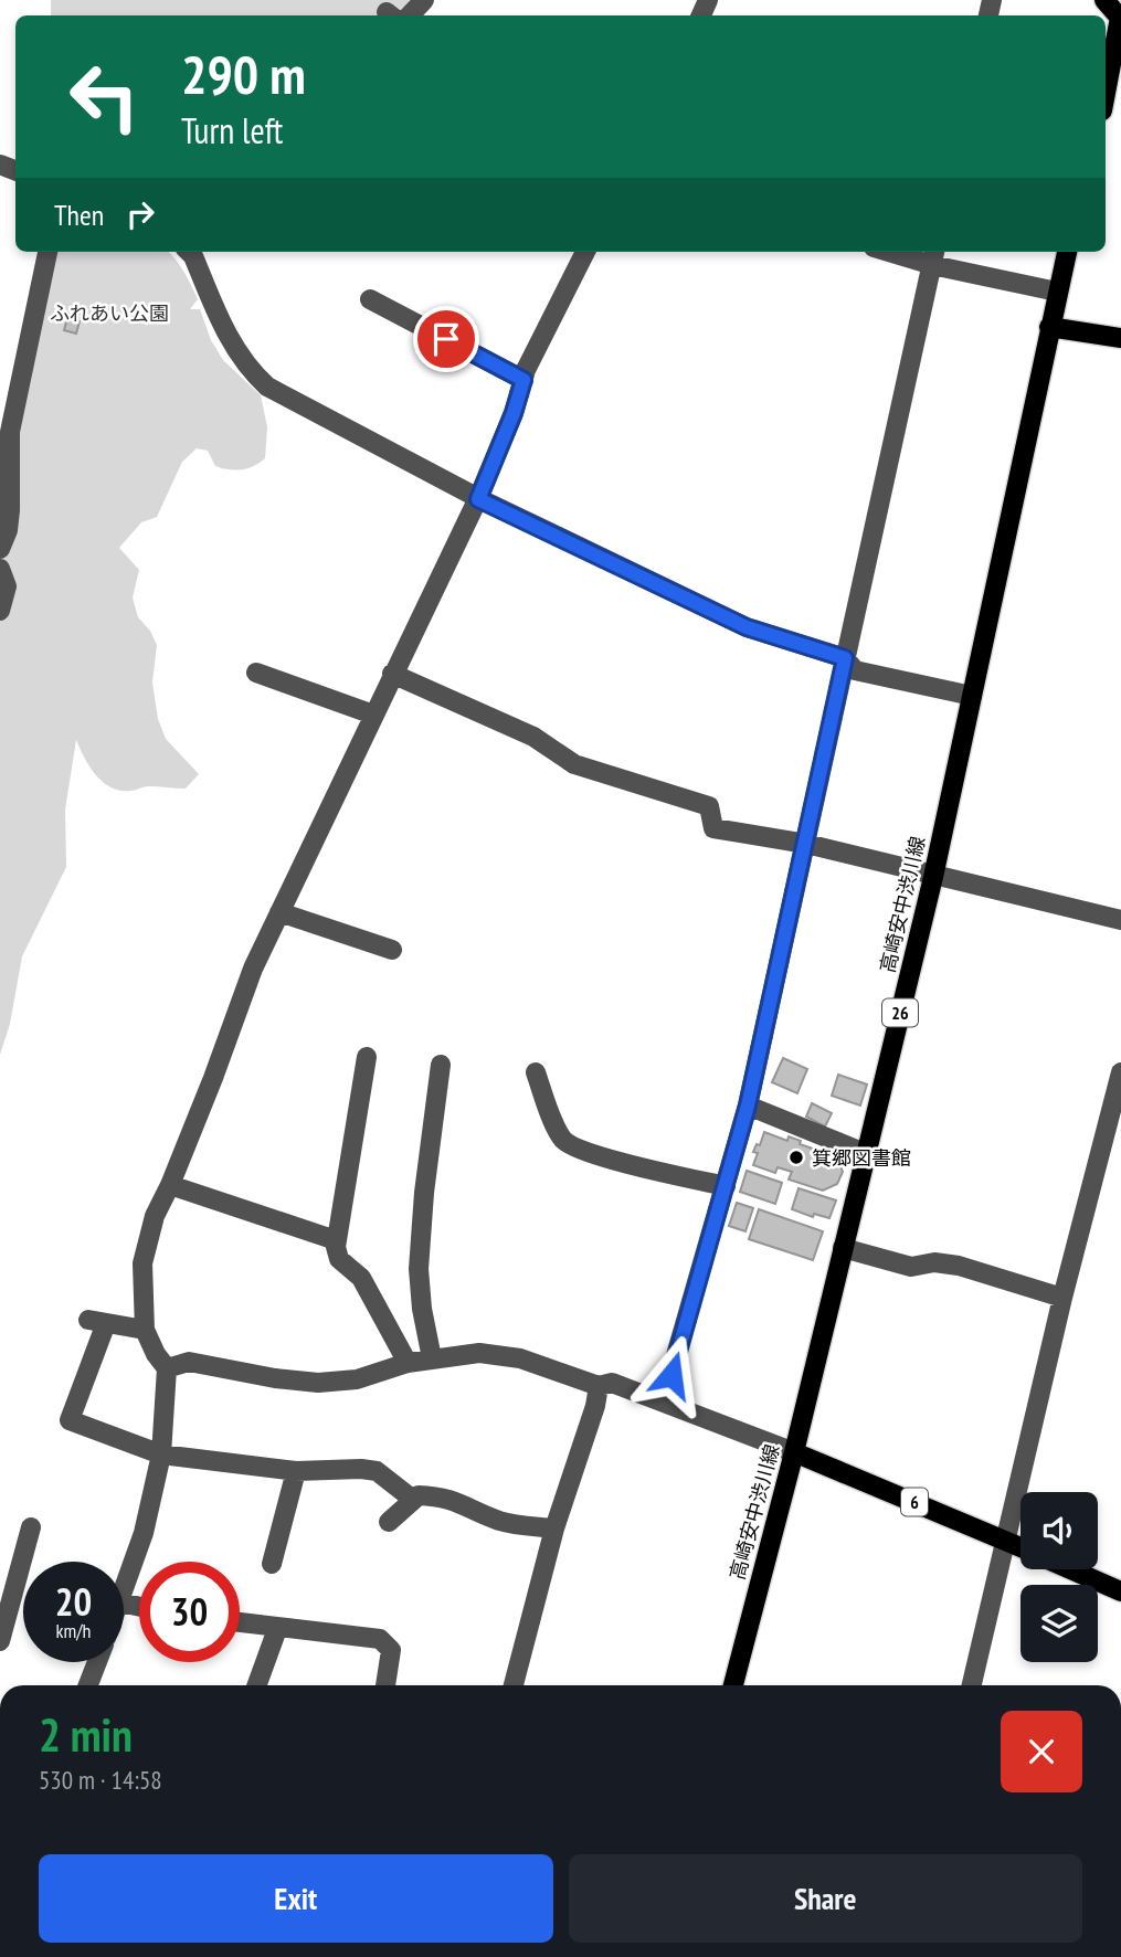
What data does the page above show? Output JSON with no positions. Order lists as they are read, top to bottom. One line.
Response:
{"streets":{"main road":["高崎安中渋川線","26","6"]},"crossings":[["高崎安中渋川線","6"]],"parks":["ふれあい公園"],"places":["箕郷図書館"],"page":{"turn":["290 m","Turn left"],"then":"Then","speed":"20 km/h","limit":"30","heading":["2 min","530 m · 14:58"],"buttons":["Exit","Share"]}}
